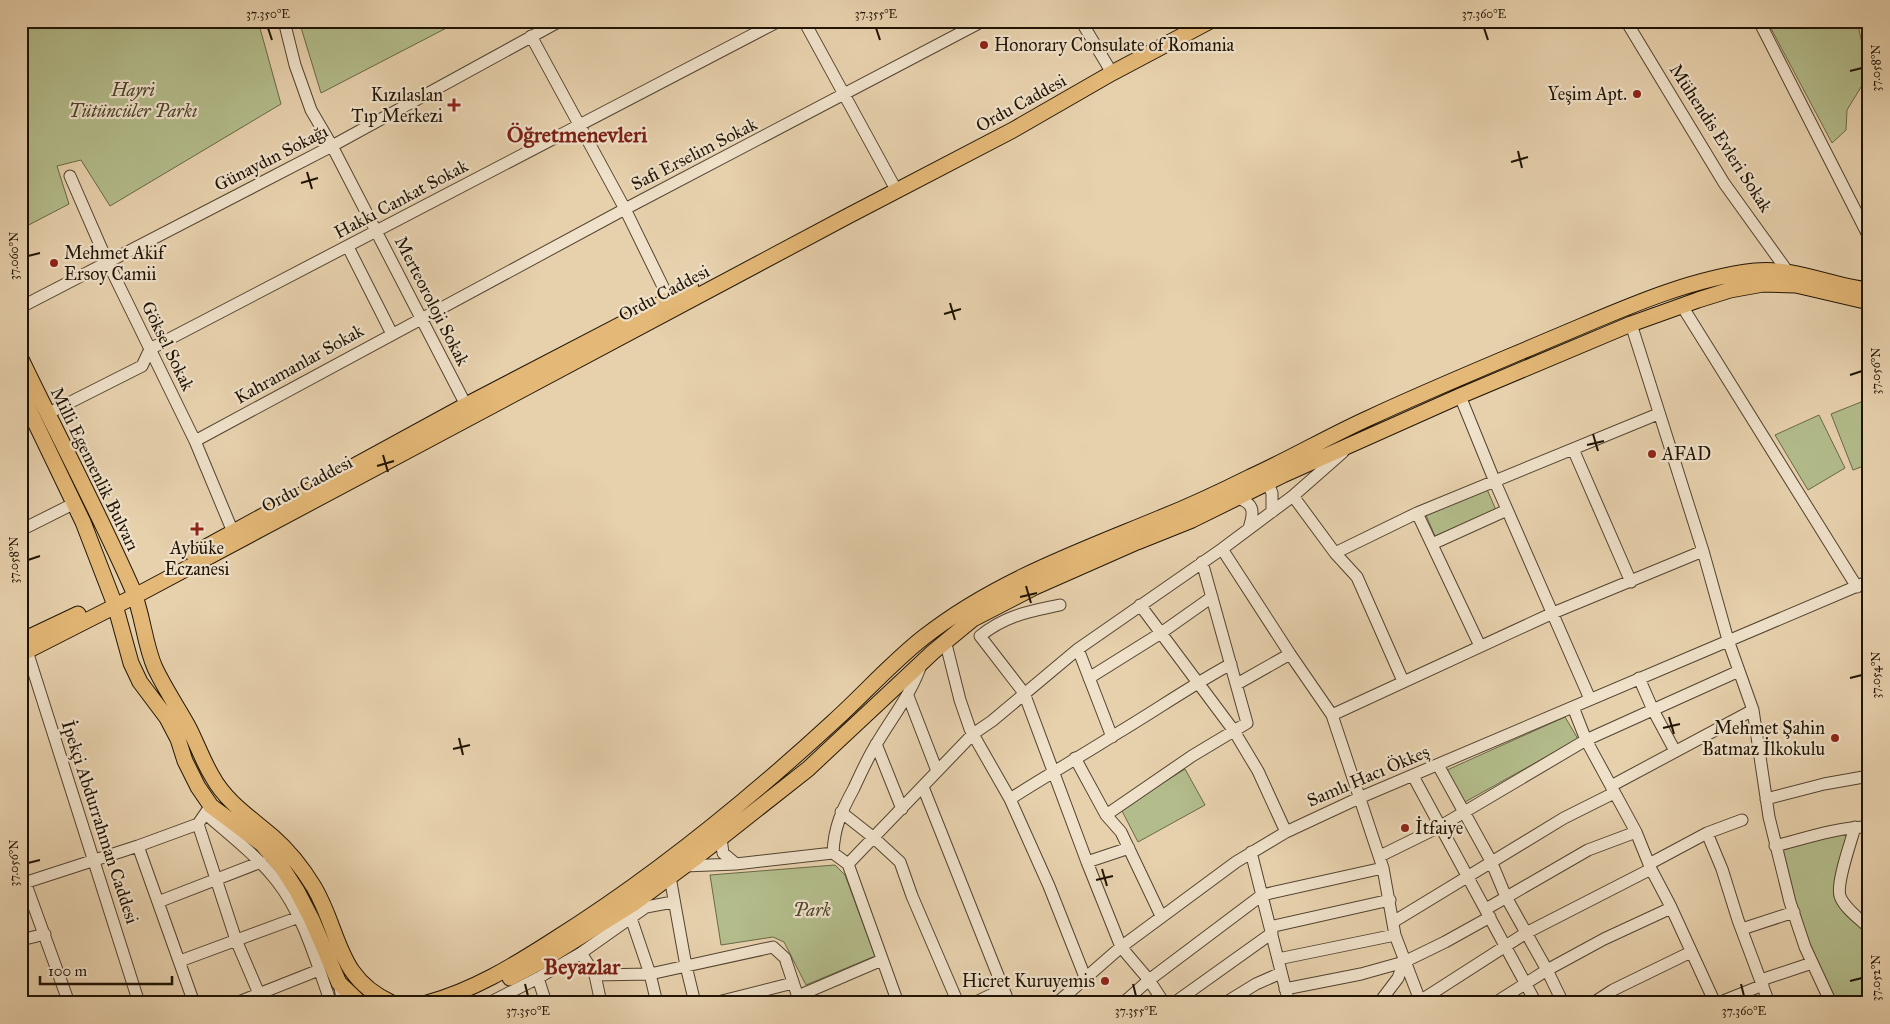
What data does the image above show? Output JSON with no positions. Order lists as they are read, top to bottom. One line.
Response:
{"streets":{"main road":["Ordu Caddesi","Milli Egemenlik Bulvarı"],"street":["Mühendis Evleri Sokak","Safi Erselim Sokak","Günaydın Sokağı","Hakkı Cankat Sokak","Merteoroloji Sokak","Göksel Sokak","Kahramanlar Sokak","Samlı Hacı Ökkeş","İpekçi Abdurrahman Caddesi"]},"crossings":[["Ordu Caddesi","Merteoroloji Sokak"],["Ordu Caddesi","Göksel Sokak"],["Ordu Caddesi","Milli Egemenlik Bulvarı"],["Safi Erselim Sokak","Merteoroloji Sokak"],["Safi Erselim Sokak","Kahramanlar Sokak"],["Günaydın Sokağı","Merteoroloji Sokak"],["Günaydın Sokağı","Göksel Sokak"],["Hakkı Cankat Sokak","Merteoroloji Sokak"],["Hakkı Cankat Sokak","Göksel Sokak"],["Hakkı Cankat Sokak","Milli Egemenlik Bulvarı"],["Merteoroloji Sokak","Kahramanlar Sokak"],["Göksel Sokak","Kahramanlar Sokak"]],"districts":["Öğretmenevleri","Beyazlar"],"parks":["Hayri Tütüncüler Parkı","Park"],"places":{"other":["Honorary Consulate of Romania","Yeşim Apt.","Mehmet Akif Ersoy Camii","AFAD","Mehmet Şahin Batmaz İlkokulu","İtfaiye","Hicret Kuruyemis"],"health":["Kızılaslan Tıp Merkezi","Aybüke Eczanesi"]},"scale_bar":"100 m","coordinates":["37.350°E","37.355°E","37.360°E","37.058°N","37.060°N","37.056°N","37.054°N","37.052°N"]}
